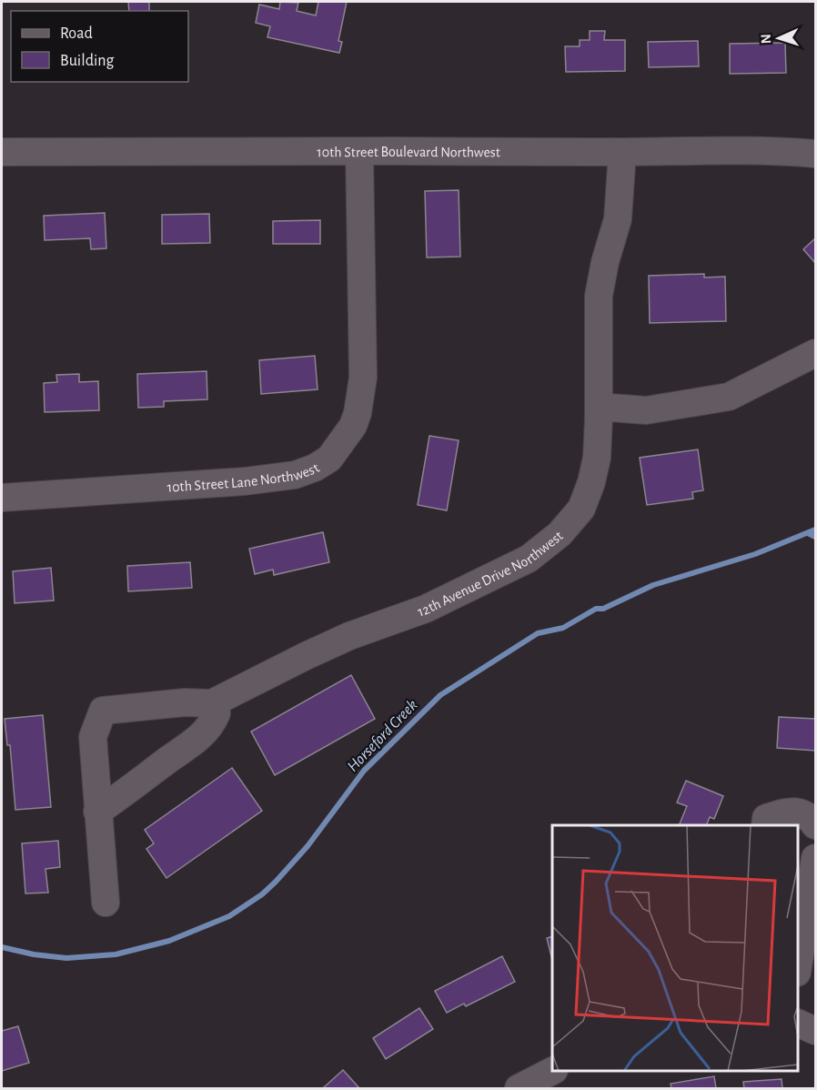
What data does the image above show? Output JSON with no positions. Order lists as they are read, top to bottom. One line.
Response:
{"streets":{"street":["10th Street Boulevard Northwest","10th Street Lane Northwest","12th Avenue Drive Northwest"]},"crossings":[["10th Street Boulevard Northwest","10th Street Lane Northwest"],["10th Street Boulevard Northwest","12th Avenue Drive Northwest"]],"water":["Horseford Creek"],"legend":["Road","Building"],"north":"left"}
